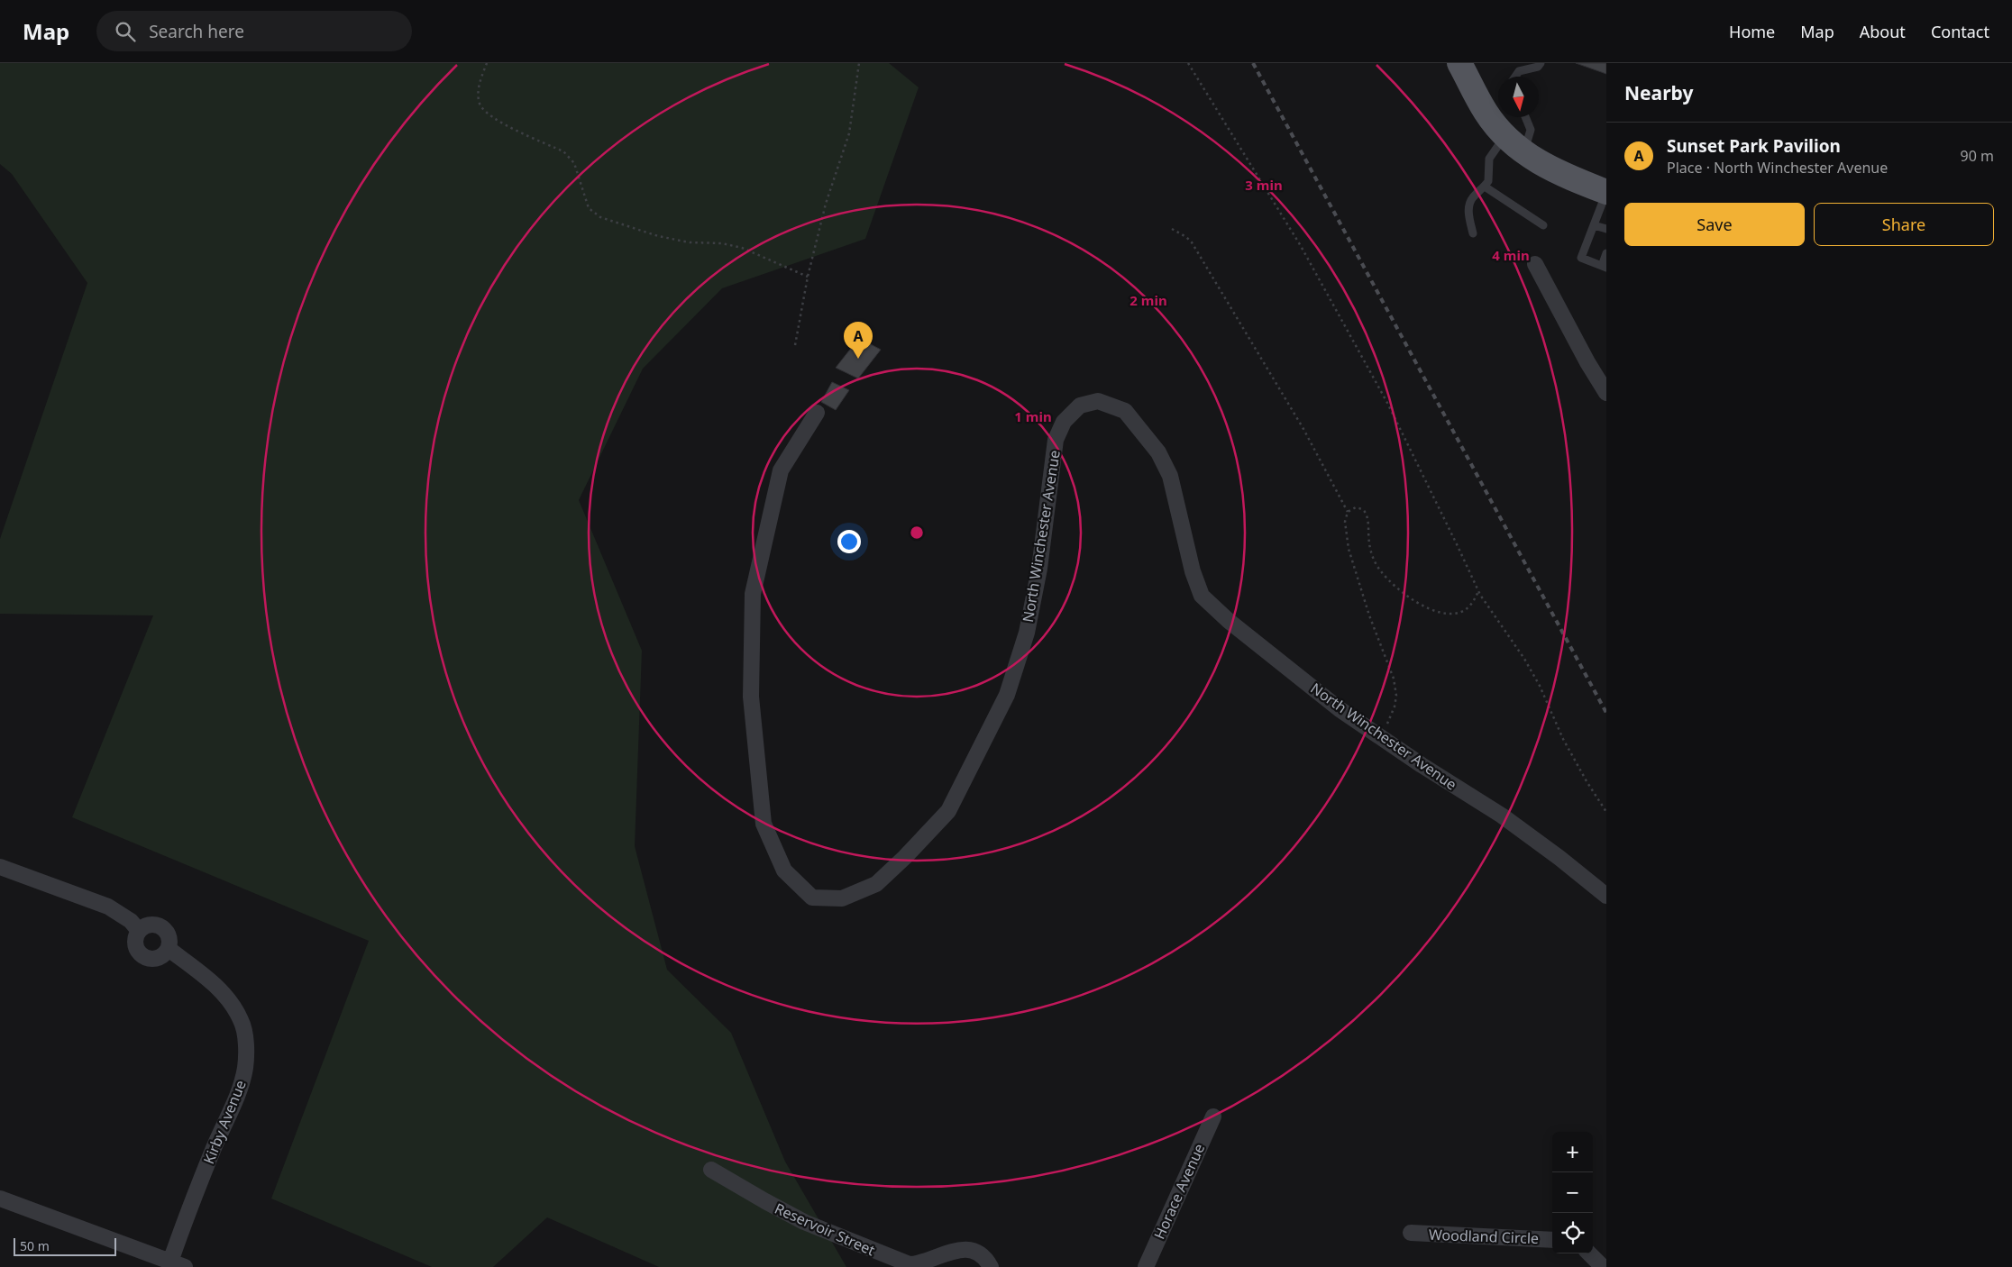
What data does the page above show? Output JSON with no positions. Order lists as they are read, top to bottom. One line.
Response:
{"streets":{"street":["North Winchester Avenue","Kirby Avenue","Horace Avenue","Reservoir Street","Woodland Circle"]},"scale_bar":"50 m","north":"bottom","page":{"header":"Map","search":"Search here","nav":["Home","Map","About","Contact"],"heading":"Nearby","list":[{"mark":"A","name":"Sunset Park Pavilion","note":"Place · North Winchester Avenue","value":"90 m"}],"buttons":["Save","Share"],"pins":"A","map_buttons":["+","−"],"scale":"50 m"},"rings":["3 min","4 min","2 min","1 min"]}
